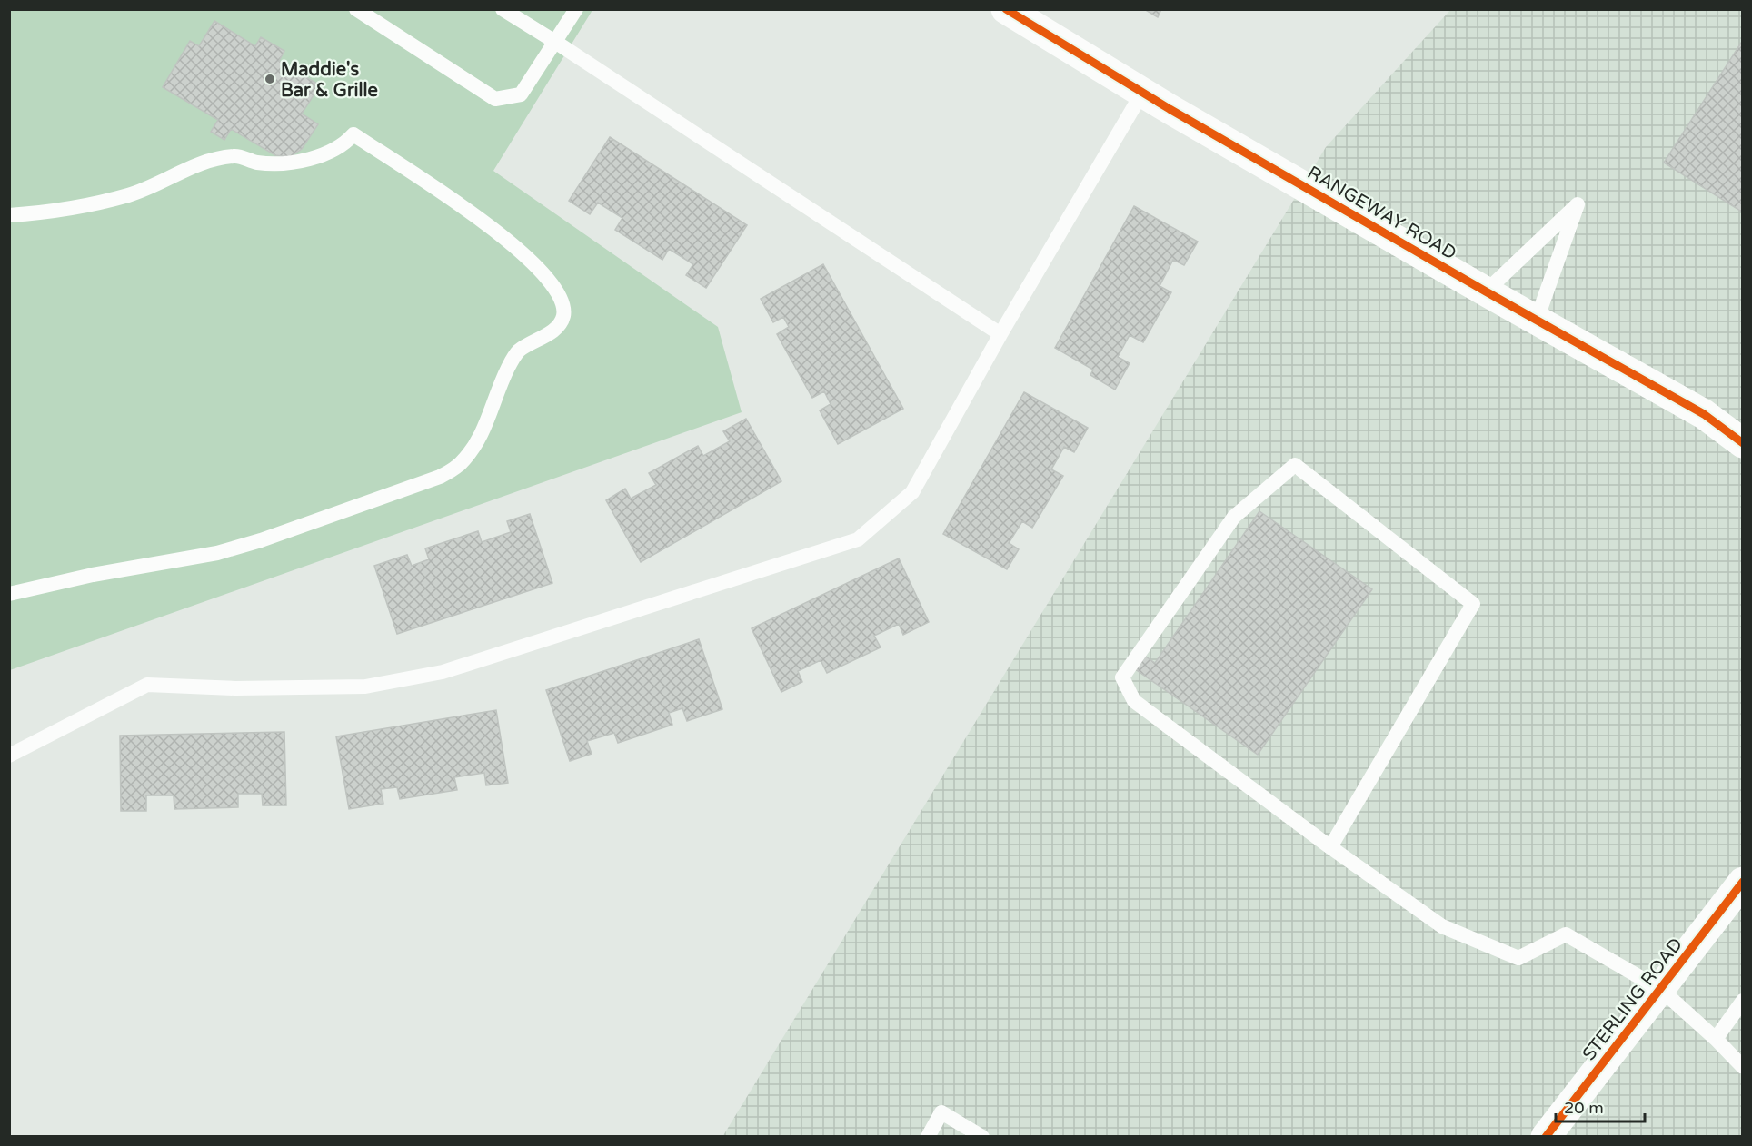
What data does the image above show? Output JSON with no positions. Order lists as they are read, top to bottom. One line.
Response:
{"streets":{"street":["RANGEWAY ROAD","STERLING ROAD"]},"places":["Maddie's Bar & Grille"],"scale_bar":"20 m"}
